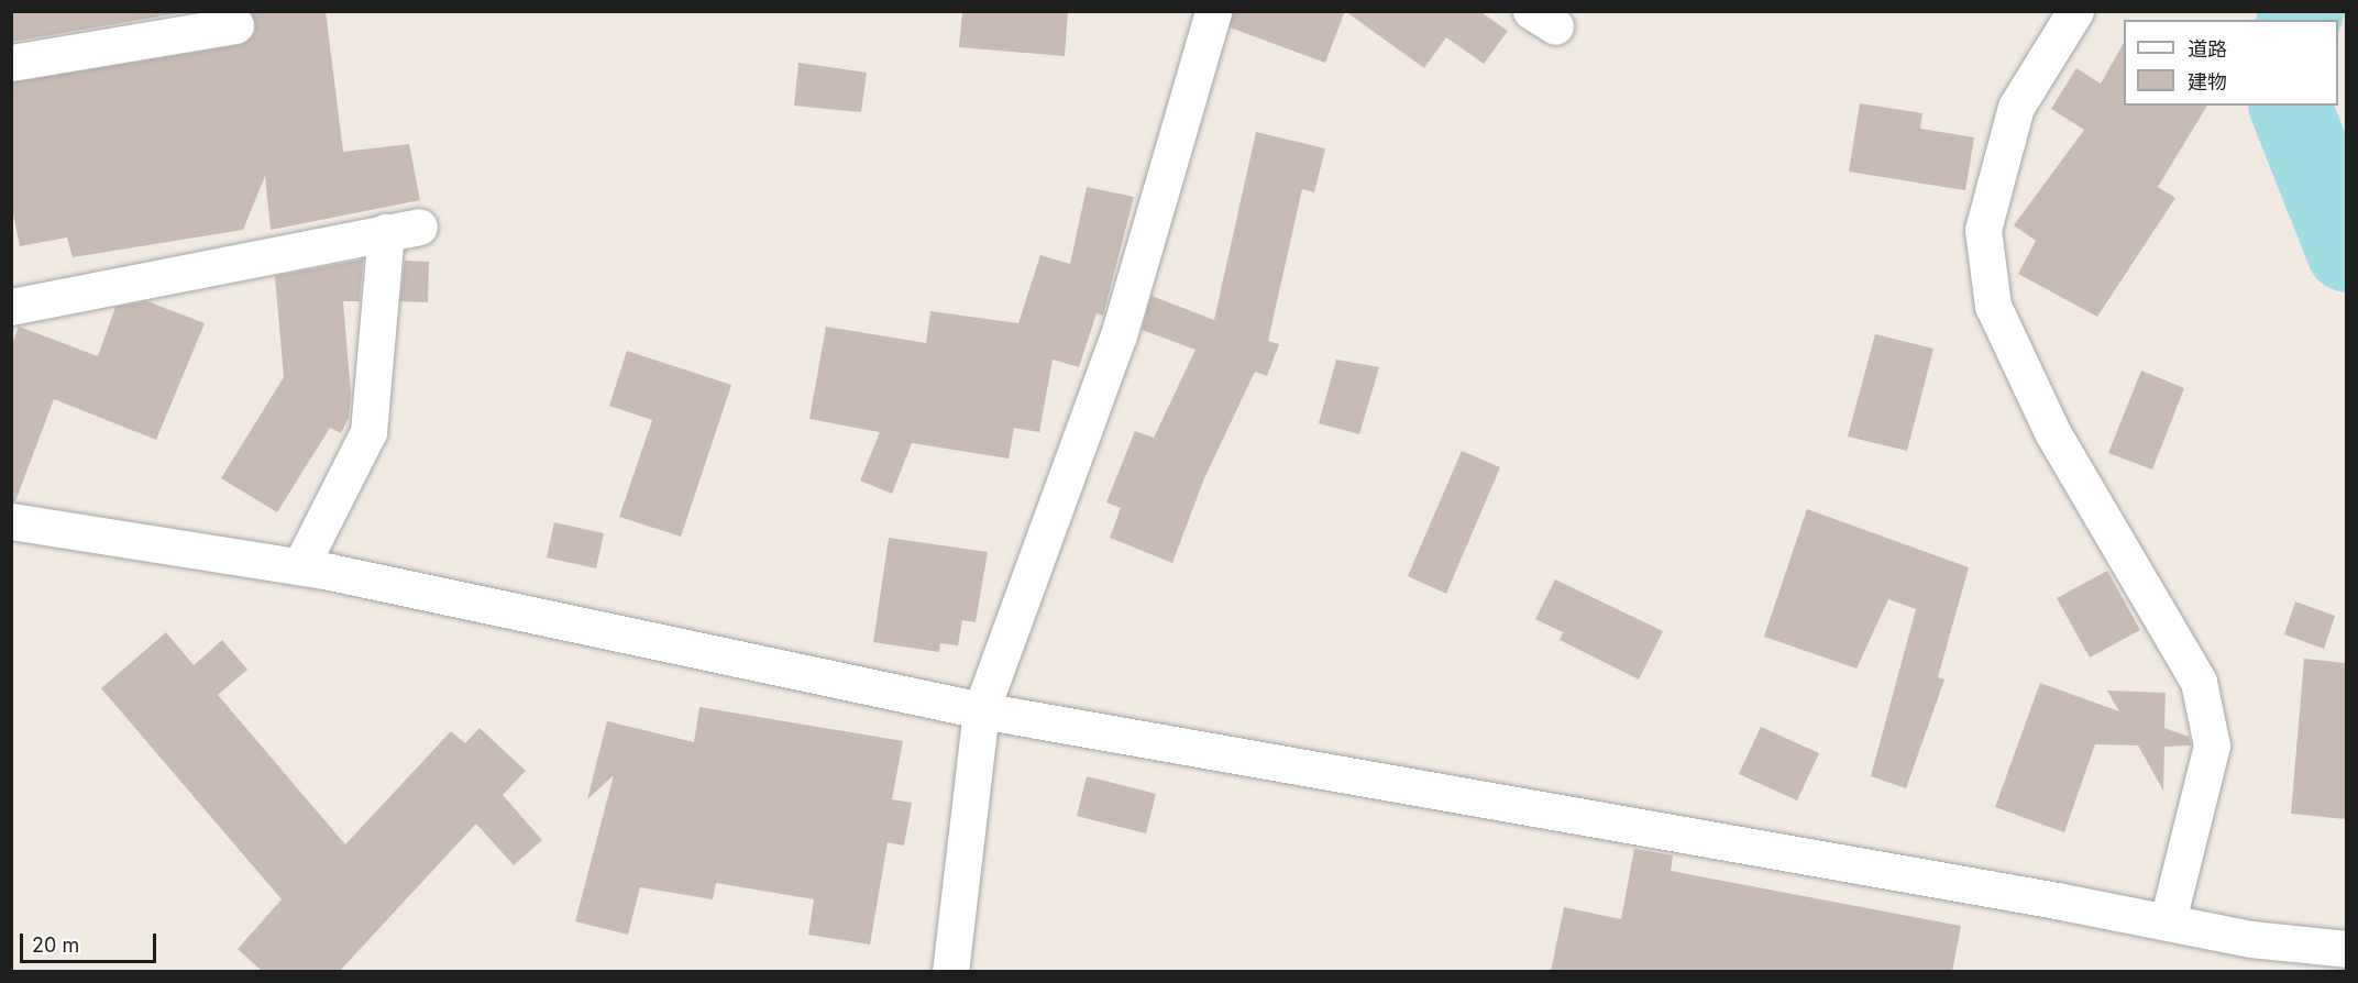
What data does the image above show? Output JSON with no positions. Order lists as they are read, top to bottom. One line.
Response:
{"legend":["道路","建物"],"scale_bar":"20 m"}
